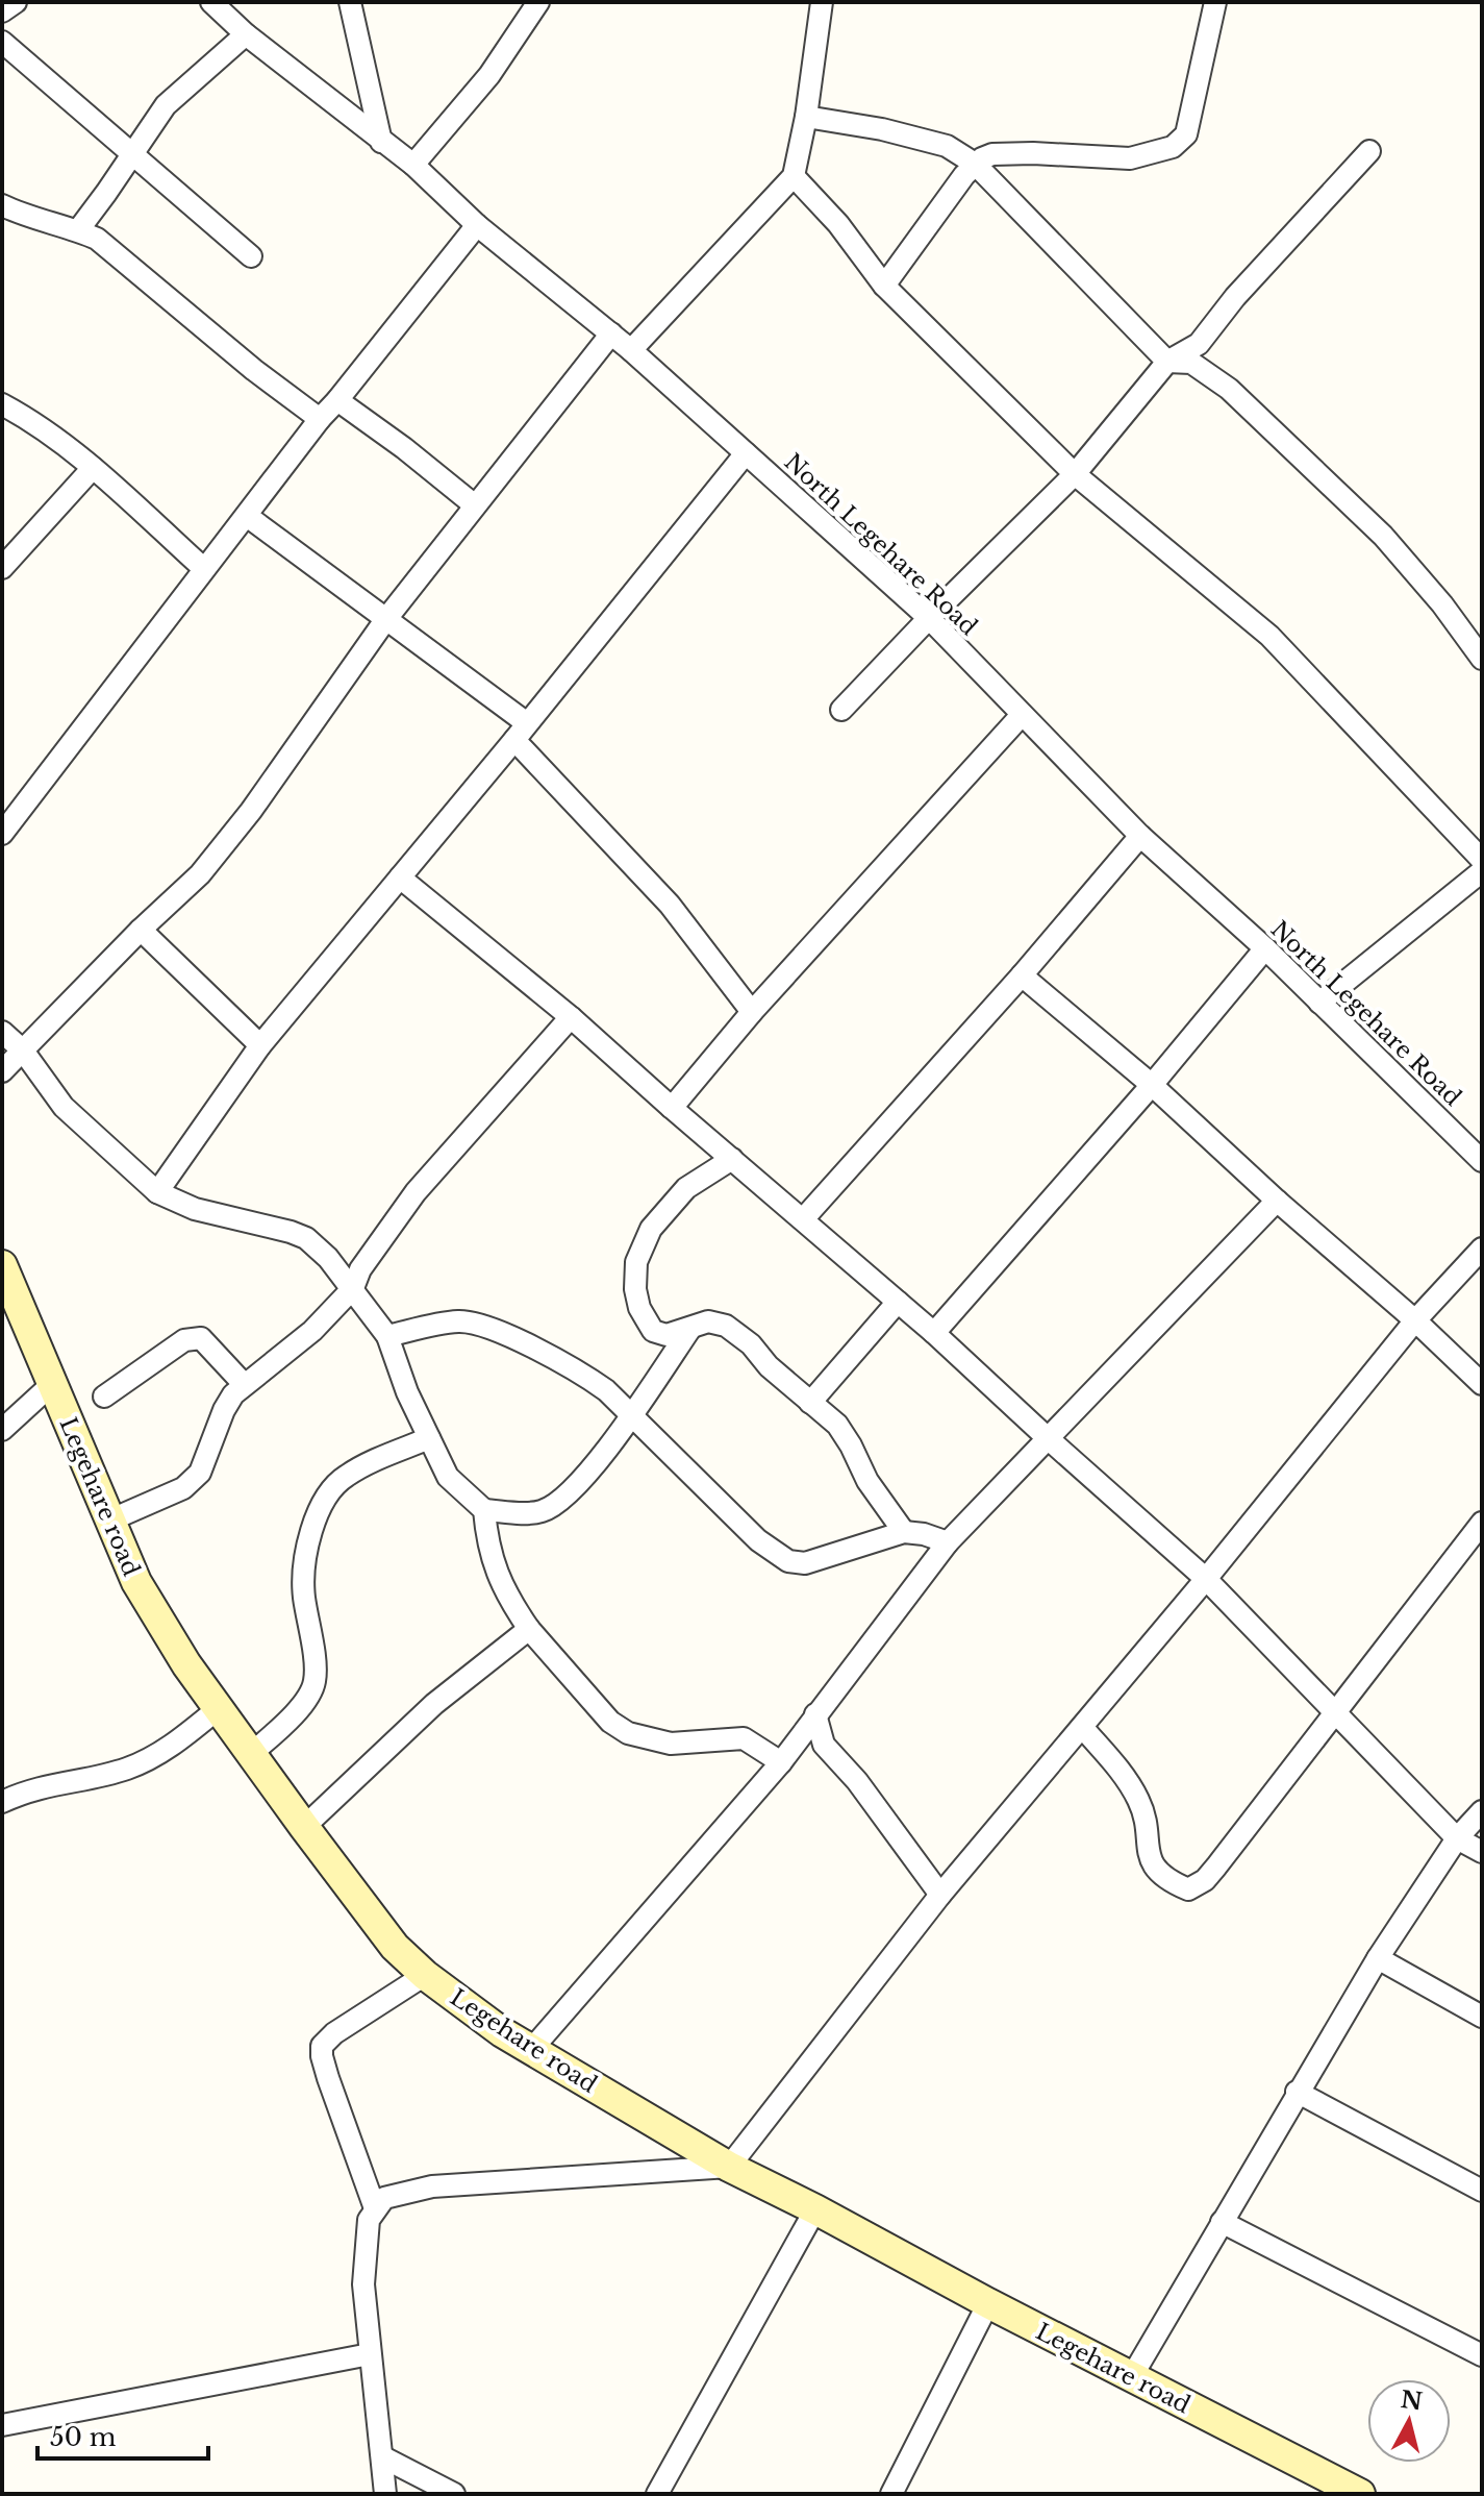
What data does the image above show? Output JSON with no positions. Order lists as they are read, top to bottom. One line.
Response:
{"streets":{"main road":["Legehare road"],"street":["North Legehare Road"]},"scale_bar":"50 m","north":"top"}
